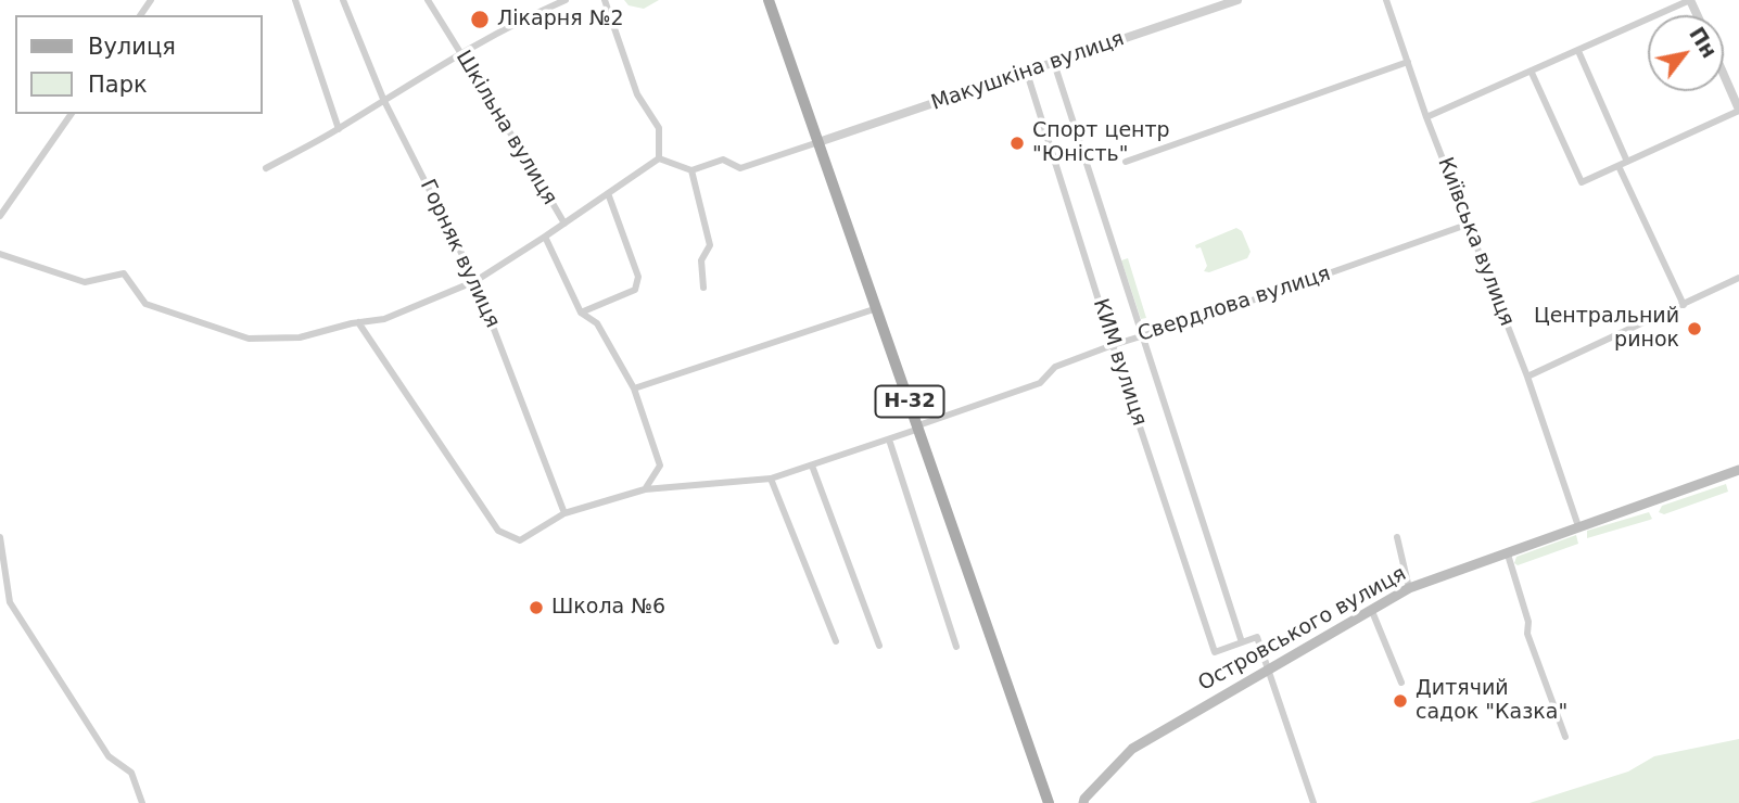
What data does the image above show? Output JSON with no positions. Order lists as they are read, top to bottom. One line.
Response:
{"streets":{"main road":["Н-32","Островського вулиця"],"street":["Макушкіна вулиця","Шкільна вулиця","Київська вулиця","Горняк вулиця","Свердлова вулиця","КИМ вулиця"]},"crossings":[["Макушкіна вулиця","КИМ вулиця"],["Макушкіна вулиця","Н-32"],["Шкільна вулиця","Свердлова вулиця"],["Київська вулиця","Свердлова вулиця"],["Київська вулиця","Островського вулиця"],["Горняк вулиця","Свердлова вулиця"],["Свердлова вулиця","КИМ вулиця"],["Свердлова вулиця","Н-32"]],"places":["Лікарня №2","Спорт центр \"Юність\"","Центральний ринок","Школа №6","Дитячий садок \"Казка\""],"legend":["Вулиця","Парк"],"north":"top right"}
